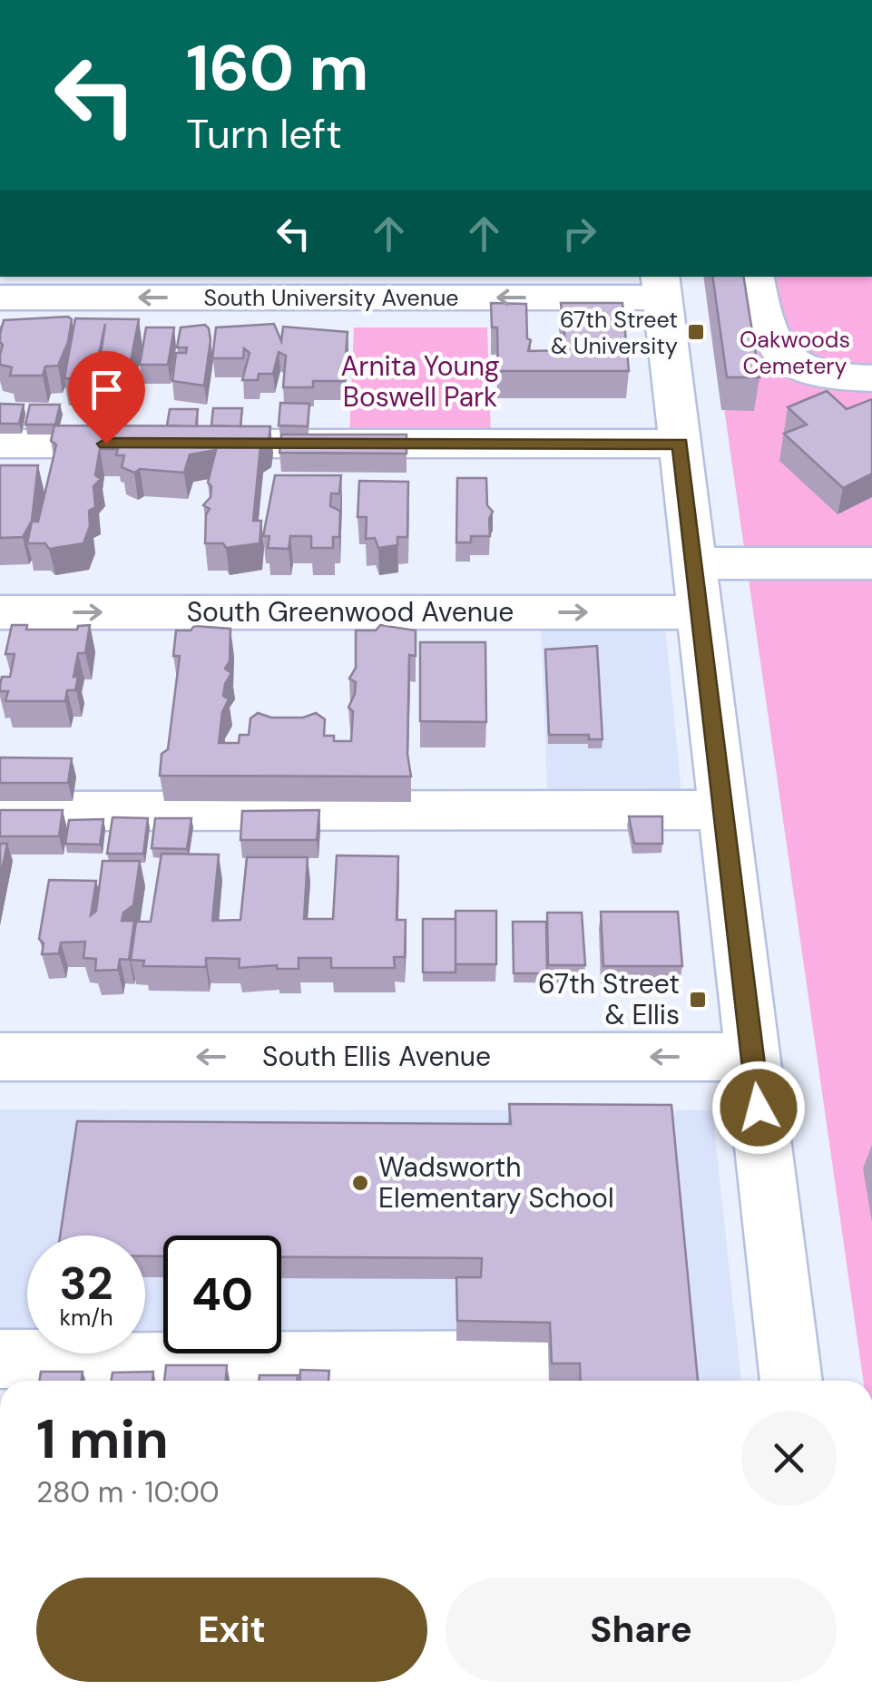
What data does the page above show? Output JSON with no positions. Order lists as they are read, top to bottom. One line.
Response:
{"streets":{"street":["South University Avenue","South Greenwood Avenue","South Ellis Avenue"]},"parks":["Oakwoods Cemetery","Arnita Young Boswell Park"],"places":{"transit":["67th Street & University","67th Street & Ellis"],"other":["Wadsworth Elementary School"]},"page":{"turn":["160 m","Turn left"],"speed":"32 km/h","limit":"40","heading":["1 min","280 m · 10:00"],"buttons":["Exit","Share"]}}
